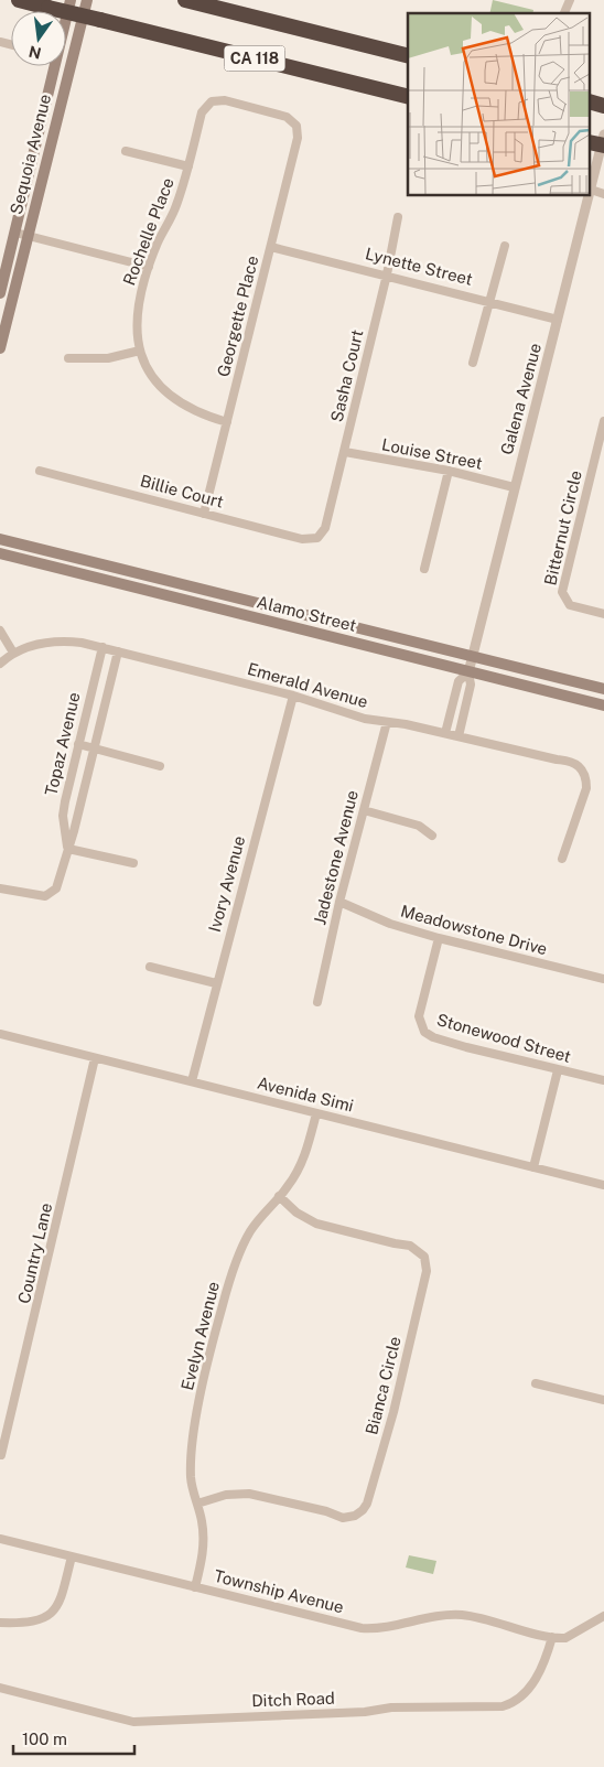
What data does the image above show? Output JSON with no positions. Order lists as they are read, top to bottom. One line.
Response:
{"streets":{"highway":["CA 118"],"main road":["Sequoia Avenue","Alamo Street"],"street":["Rochelle Place","Lynette Street","Georgette Place","Sasha Court","Galena Avenue","Louise Street","Billie Court","Bitternut Circle","Emerald Avenue","Topaz Avenue","Jadestone Avenue","Ivory Avenue","Meadowstone Drive","Stonewood Street","Avenida Simi","Country Lane","Evelyn Avenue","Bianca Circle","Township Avenue","Ditch Road"]},"crossings":[["Rochelle Place","Georgette Place"],["Lynette Street","Georgette Place"],["Lynette Street","Sasha Court"],["Lynette Street","Galena Avenue"],["Georgette Place","Billie Court"],["Sasha Court","Louise Street"],["Sasha Court","Billie Court"],["Galena Avenue","Louise Street"],["Galena Avenue","Alamo Street"],["Galena Avenue","Emerald Avenue"],["Emerald Avenue","Topaz Avenue"],["Emerald Avenue","Jadestone Avenue"],["Emerald Avenue","Ivory Avenue"],["Jadestone Avenue","Meadowstone Drive"],["Ivory Avenue","Avenida Simi"],["Meadowstone Drive","Stonewood Street"],["Avenida Simi","Country Lane"],["Avenida Simi","Evelyn Avenue"],["Evelyn Avenue","Bianca Circle"],["Evelyn Avenue","Township Avenue"],["Township Avenue","Ditch Road"]],"scale_bar":"100 m","north":"bottom"}
